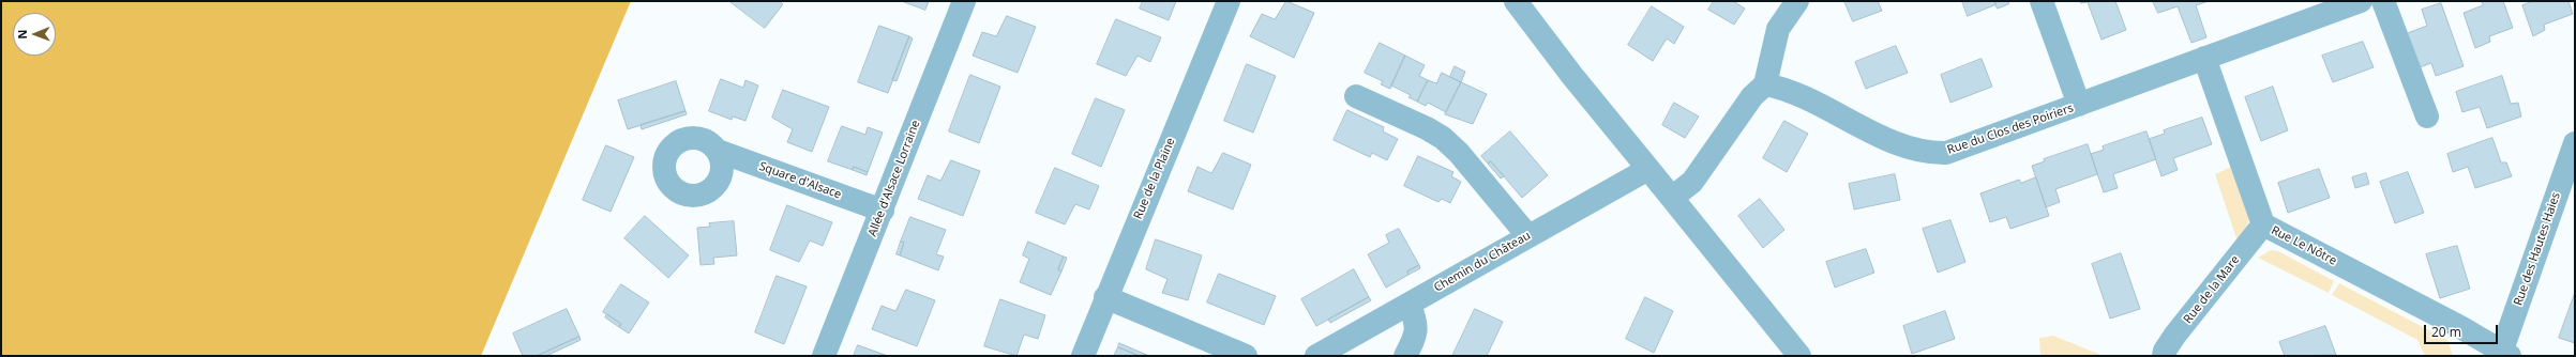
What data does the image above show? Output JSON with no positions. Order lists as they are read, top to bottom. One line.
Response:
{"streets":{"street":["Rue du Clos des Poiriers","Allée d'Alsace Lorraine","Rue de la Plaine","Square d'Alsace","Rue Le Nôtre","Rue des Hautes Haies","Chemin du Château","Rue de la Mare"]},"crossings":[["Rue du Clos des Poiriers","Rue Le Nôtre"],["Allée d'Alsace Lorraine","Square d'Alsace"],["Rue Le Nôtre","Rue des Hautes Haies"],["Rue Le Nôtre","Rue de la Mare"]],"scale_bar":"20 m","north":"left"}
